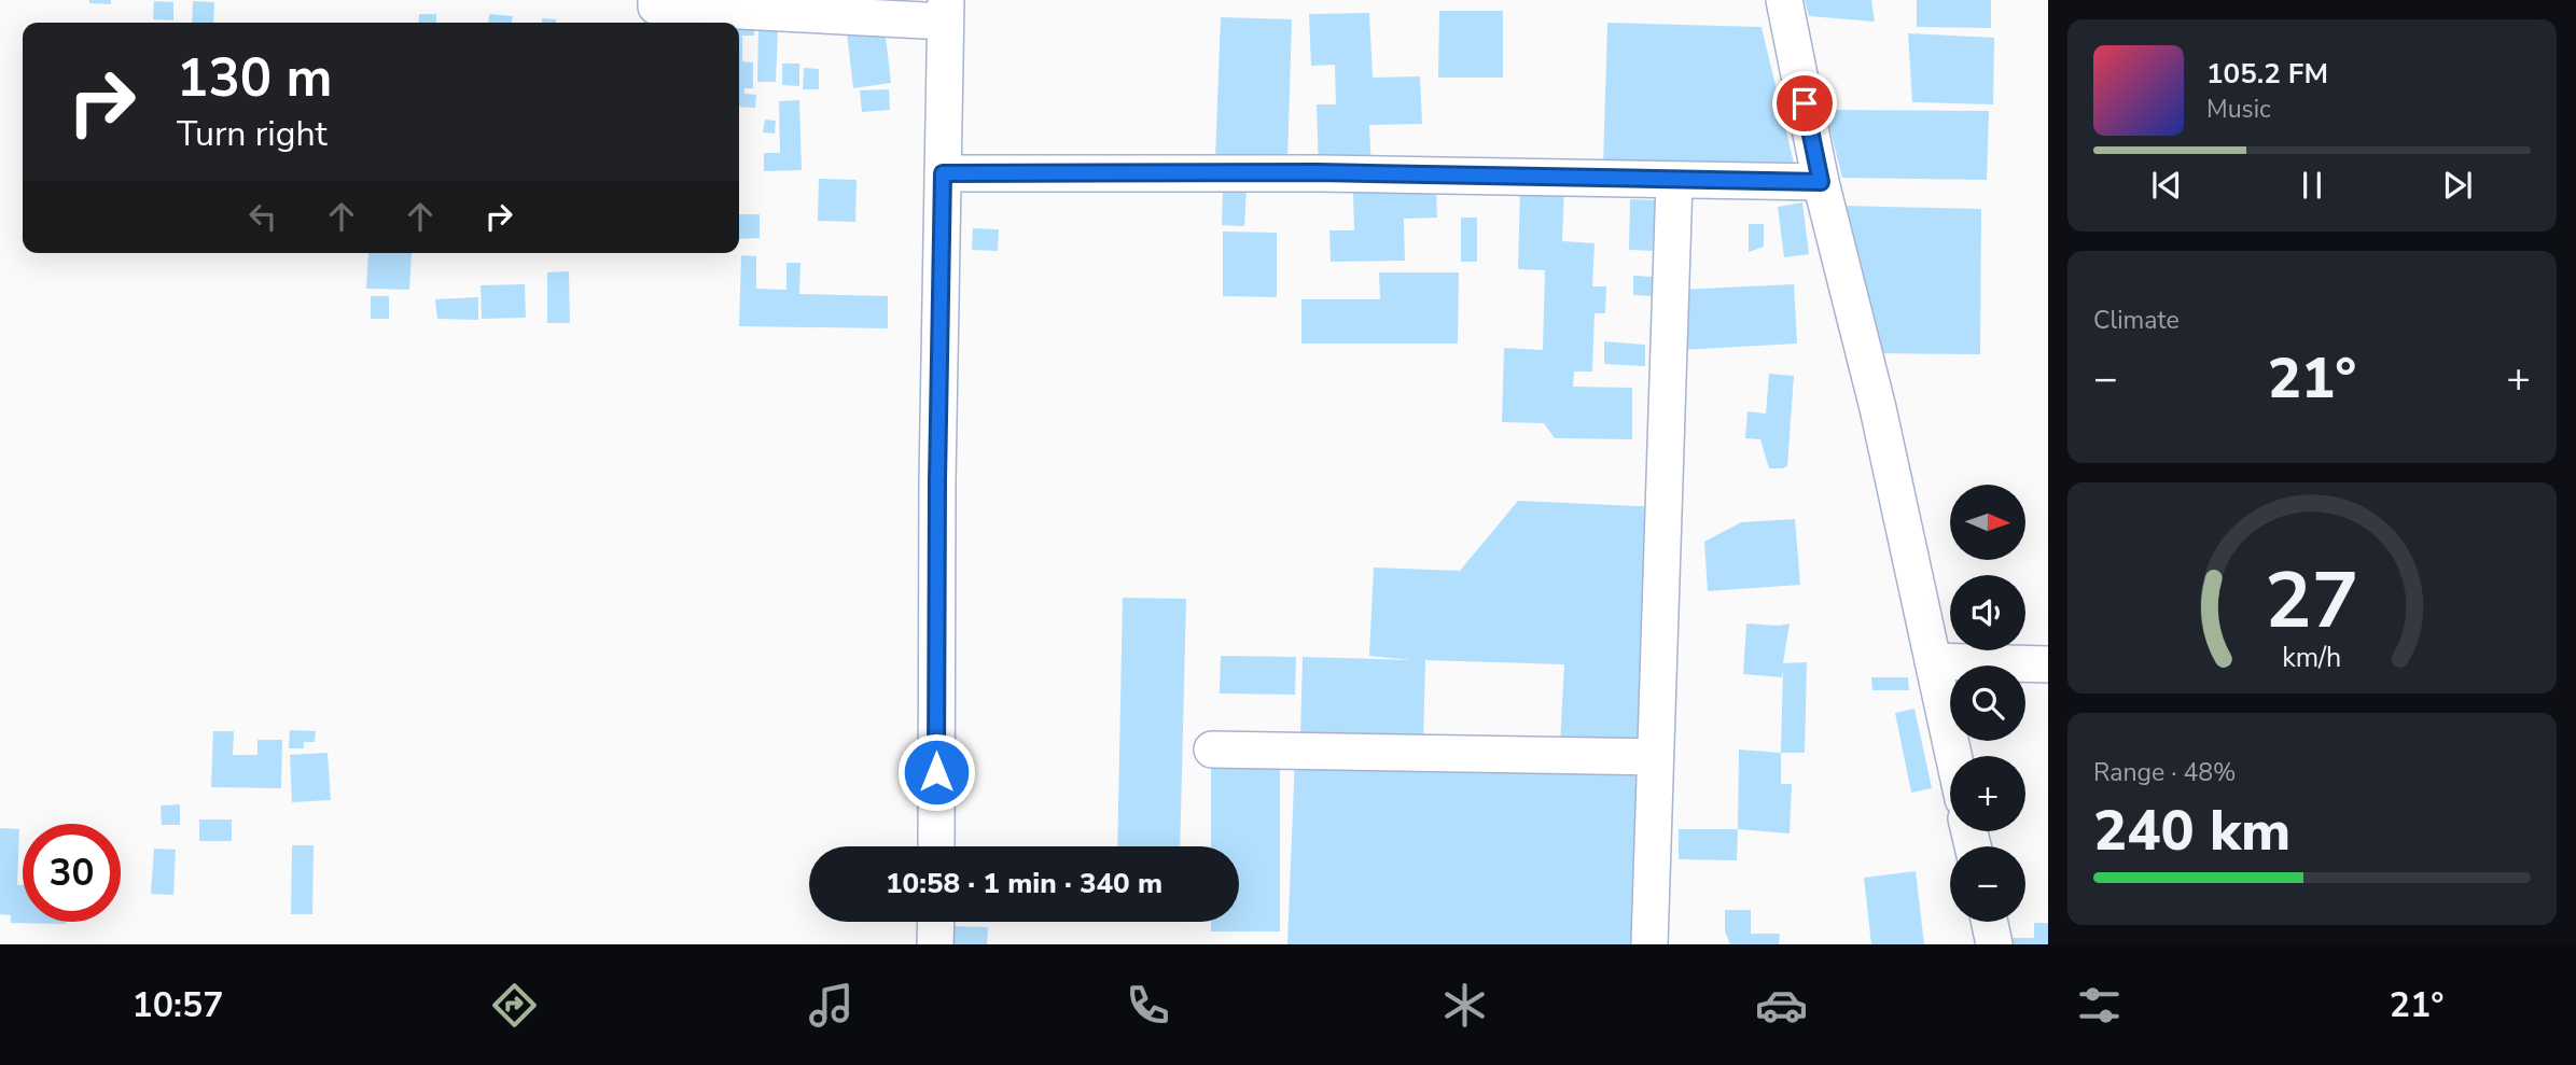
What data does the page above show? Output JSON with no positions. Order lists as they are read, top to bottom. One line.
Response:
{"north":"right","page":{"turn":["130 m","Turn right"],"song":["105.2 FM","Music"],"tile":["Climate",["Range · 48%","240 km"]],"heat":["−","21°","+"],"map_buttons":["+","−"],"limit":"30","trip":"10:58 · 1 min · 340 m","tabs":["10:57","21°"],"gauge":["27","km/h"]}}
